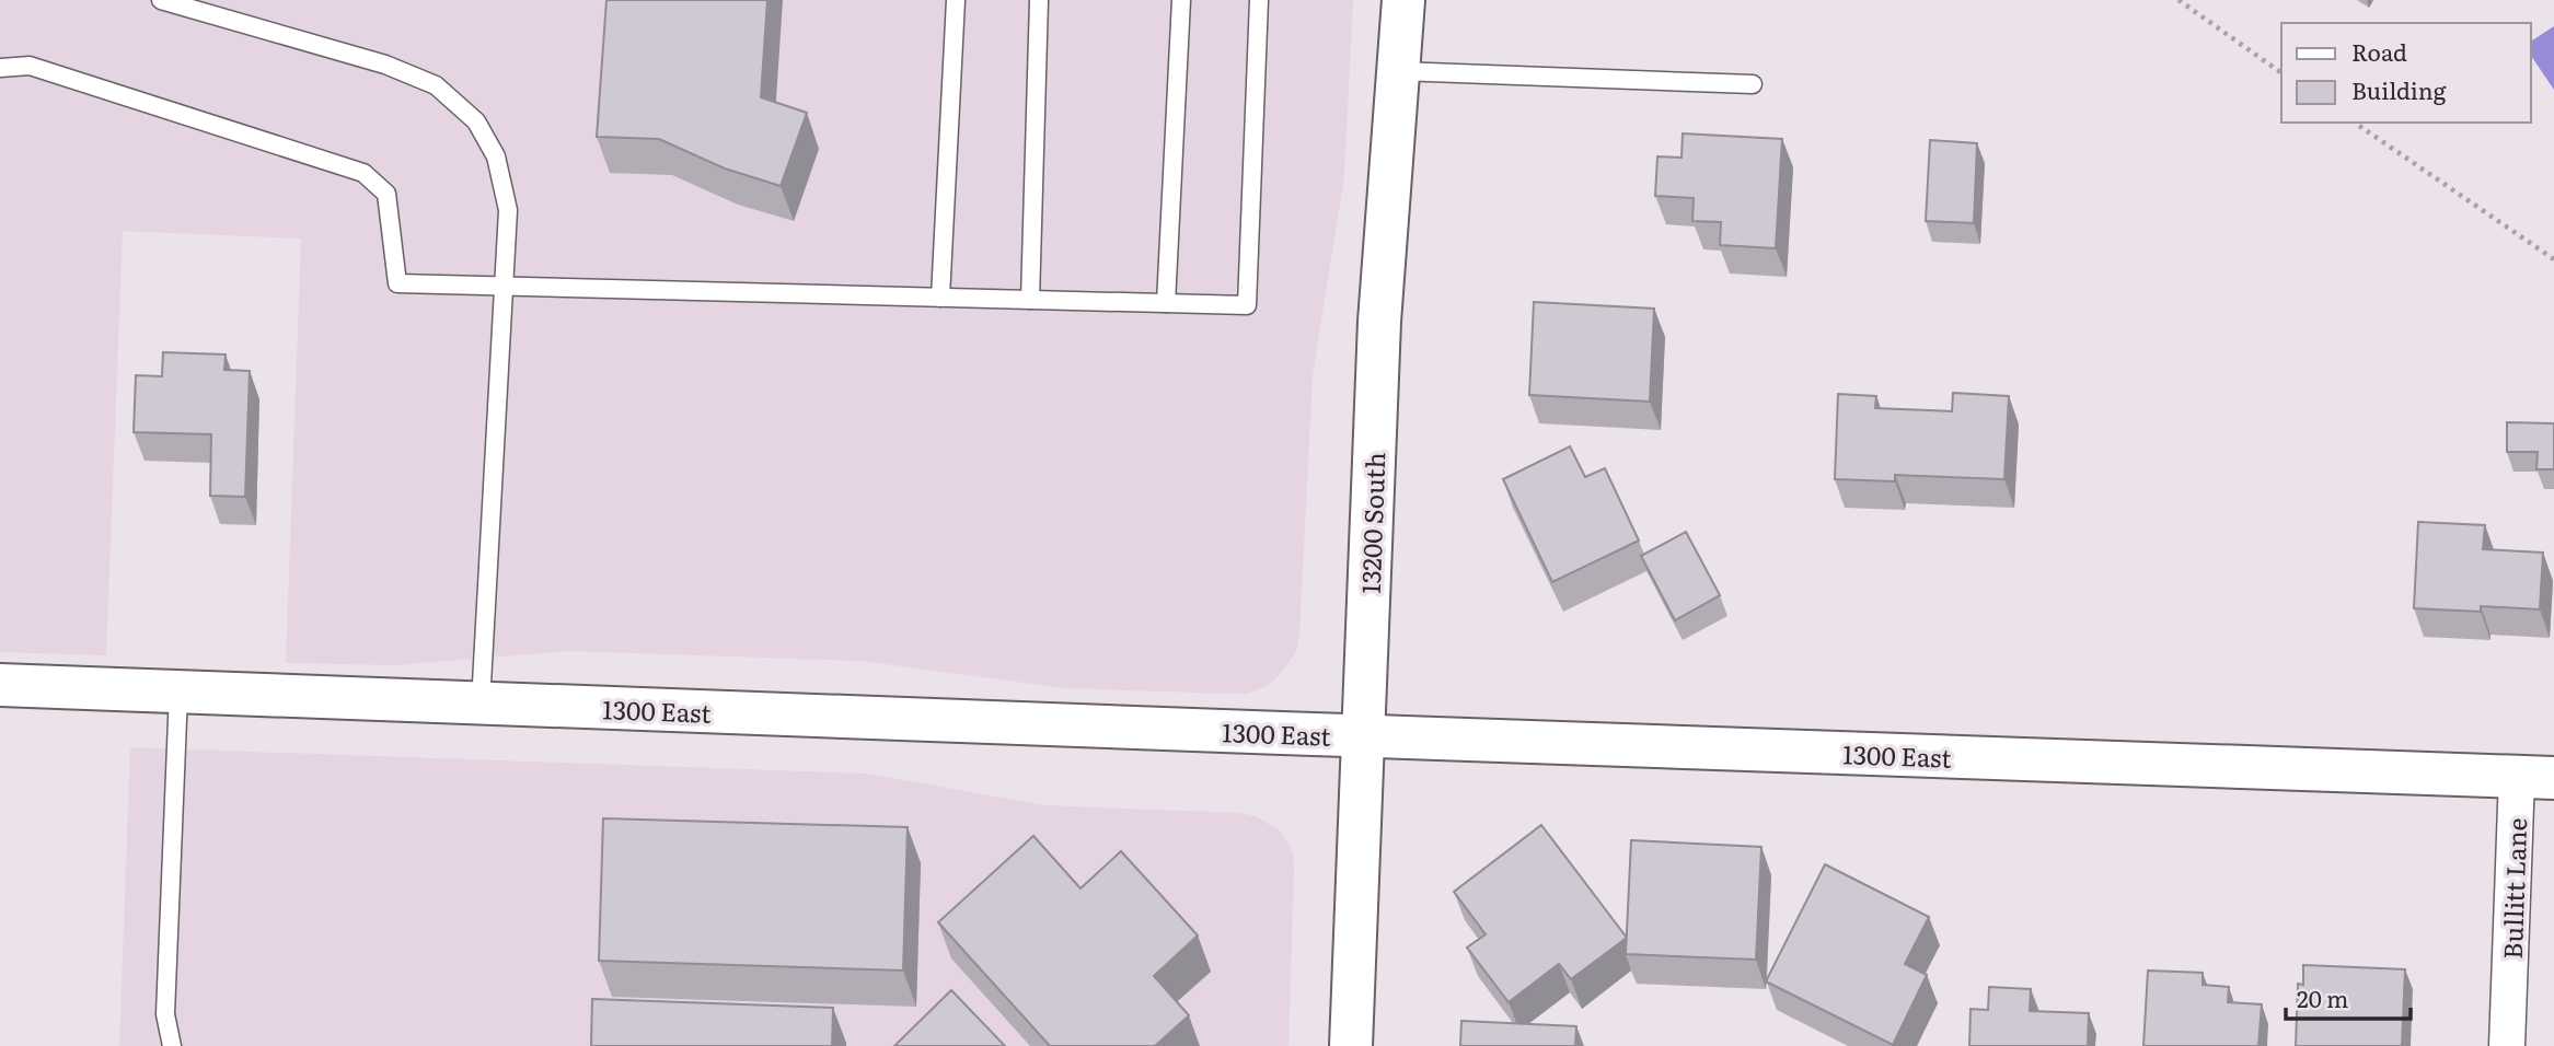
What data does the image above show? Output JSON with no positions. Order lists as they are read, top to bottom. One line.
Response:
{"streets":{"main road":["13200 South","1300 East"],"street":["Bullitt Lane"]},"crossings":[["13200 South","1300 East"],["1300 East","Bullitt Lane"]],"legend":["Road","Building"],"scale_bar":"20 m"}
